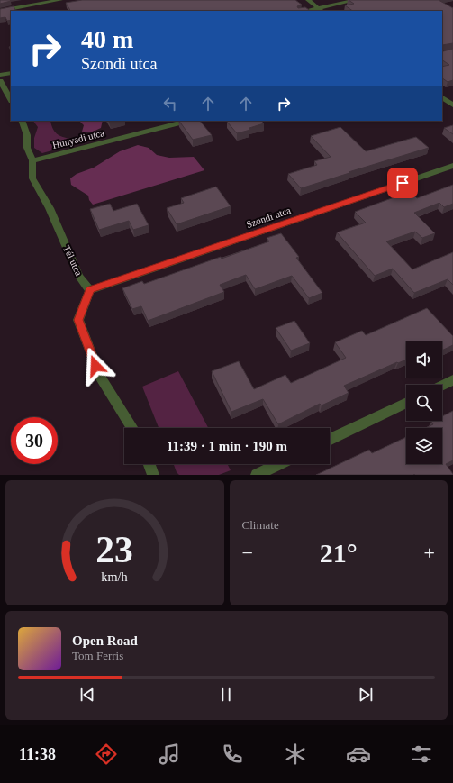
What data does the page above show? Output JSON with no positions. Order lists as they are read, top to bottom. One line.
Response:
{"streets":{"street":["Hunyadi utca","Szondi utca","Tél utca"]},"crossings":[["Hunyadi utca","Tél utca"],["Szondi utca","Tél utca"]],"page":{"turn":["40 m","Szondi utca"],"limit":"30","trip":"11:39 · 1 min · 190 m","tile":"Climate","heat":["−","21°","+"],"song":["Open Road","Tom Ferris"],"tabs":"11:38","gauge":["23","km/h"]}}
